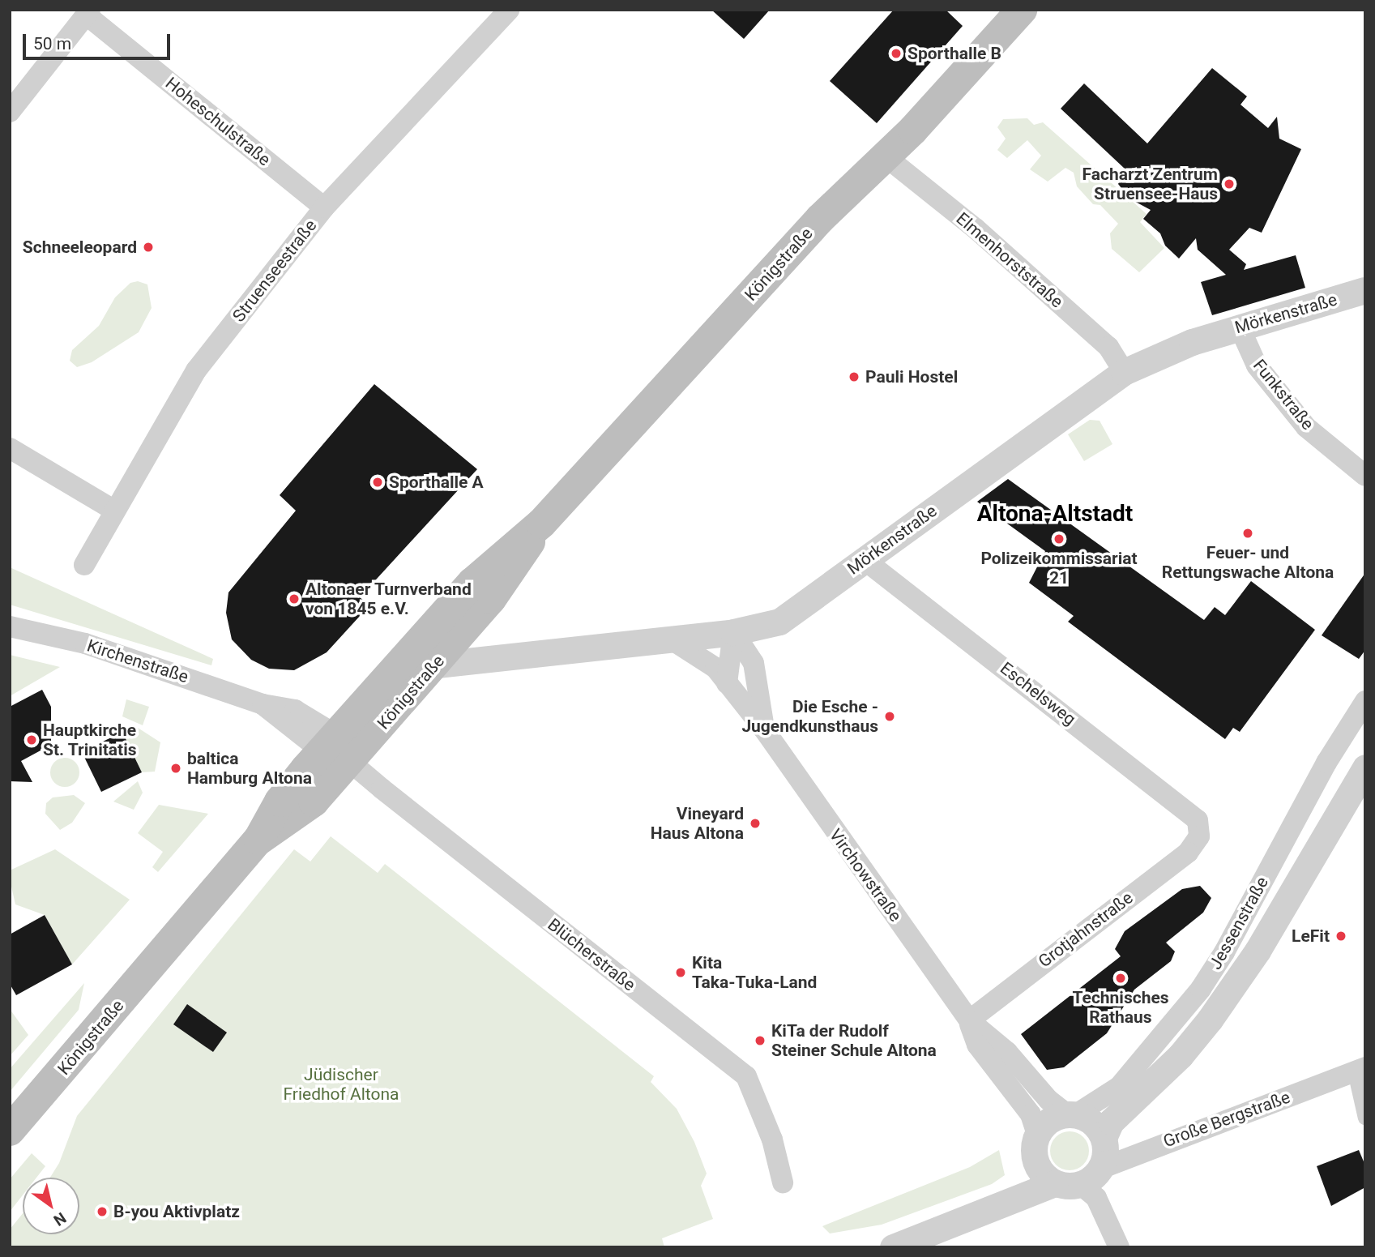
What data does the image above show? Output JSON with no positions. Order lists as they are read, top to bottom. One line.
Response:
{"streets":{"main road":["Königstraße"],"street":["Hoheschulstraße","Elmenhorststraße","Struenseestraße","Mörkenstraße","Funkstraße","Kirchenstraße","Eschelsweg","Virchowstraße","Jessenstraße","Grotjahnstraße","Blücherstraße","Große Bergstraße"]},"crossings":[["Hoheschulstraße","Struenseestraße"],["Elmenhorststraße","Königstraße"],["Elmenhorststraße","Mörkenstraße"],["Königstraße","Mörkenstraße"],["Königstraße","Kirchenstraße"],["Königstraße","Blücherstraße"],["Mörkenstraße","Funkstraße"],["Mörkenstraße","Eschelsweg"],["Mörkenstraße","Virchowstraße"],["Kirchenstraße","Blücherstraße"],["Eschelsweg","Grotjahnstraße"],["Virchowstraße","Jessenstraße"],["Virchowstraße","Grotjahnstraße"],["Virchowstraße","Große Bergstraße"],["Jessenstraße","Große Bergstraße"]],"districts":["Altona-Altstadt"],"parks":["Jüdischer Friedhof Altona"],"places":["Sporthalle B","Facharzt Zentrum Struensee-Haus","Schneeleopard","Pauli Hostel","Sporthalle A","Feuer- und Rettungswache Altona","Polizeikommissariat 21","Altonaer Turnverband von 1845 e.V.","Die Esche - Jugendkunsthaus","Hauptkirche St. Trinitatis","baltica Hamburg Altona","Vineyard Haus Altona","LeFit","Kita Taka-Tuka-Land","Technisches Rathaus","KiTa der Rudolf Steiner Schule Altona","B-you Aktivplatz"],"scale_bar":"50 m","north":"bottom right"}
